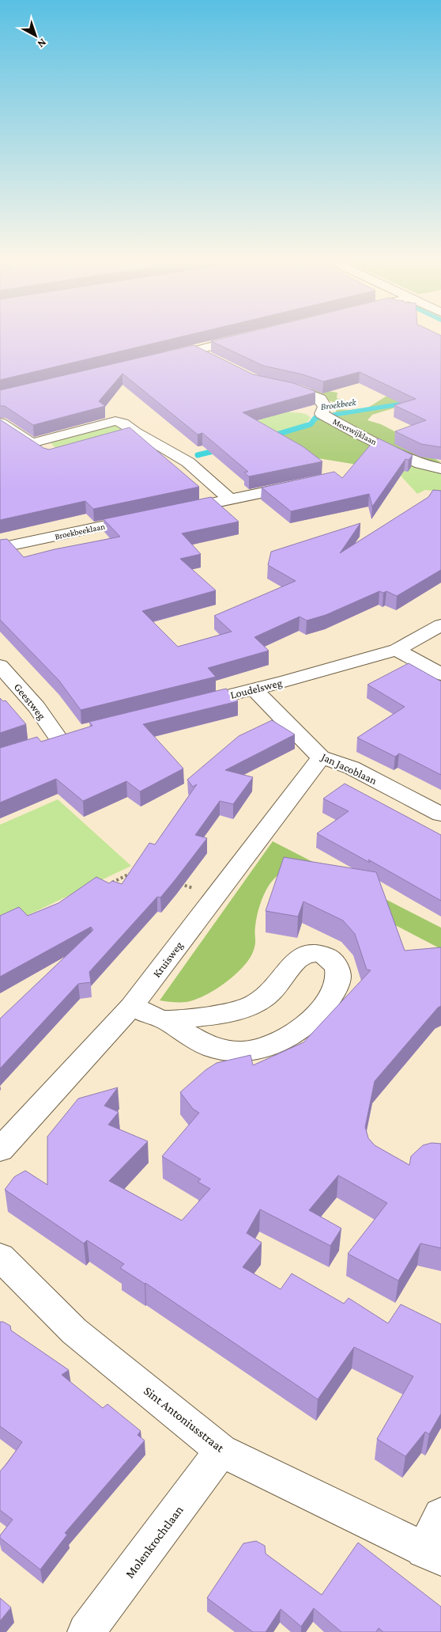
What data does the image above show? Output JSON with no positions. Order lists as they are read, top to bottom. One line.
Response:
{"streets":{"street":["Meerwijklaan","Broekbeeklaan","Loudelsweg","Geestweg","Jan Jacoblaan","Kruisweg","Sint Antoniusstraat","Molenkrochtlaan"]},"crossings":[["Loudelsweg","Jan Jacoblaan"],["Jan Jacoblaan","Kruisweg"],["Sint Antoniusstraat","Molenkrochtlaan"]],"water":["Broekbeek"],"north":"bottom right"}
